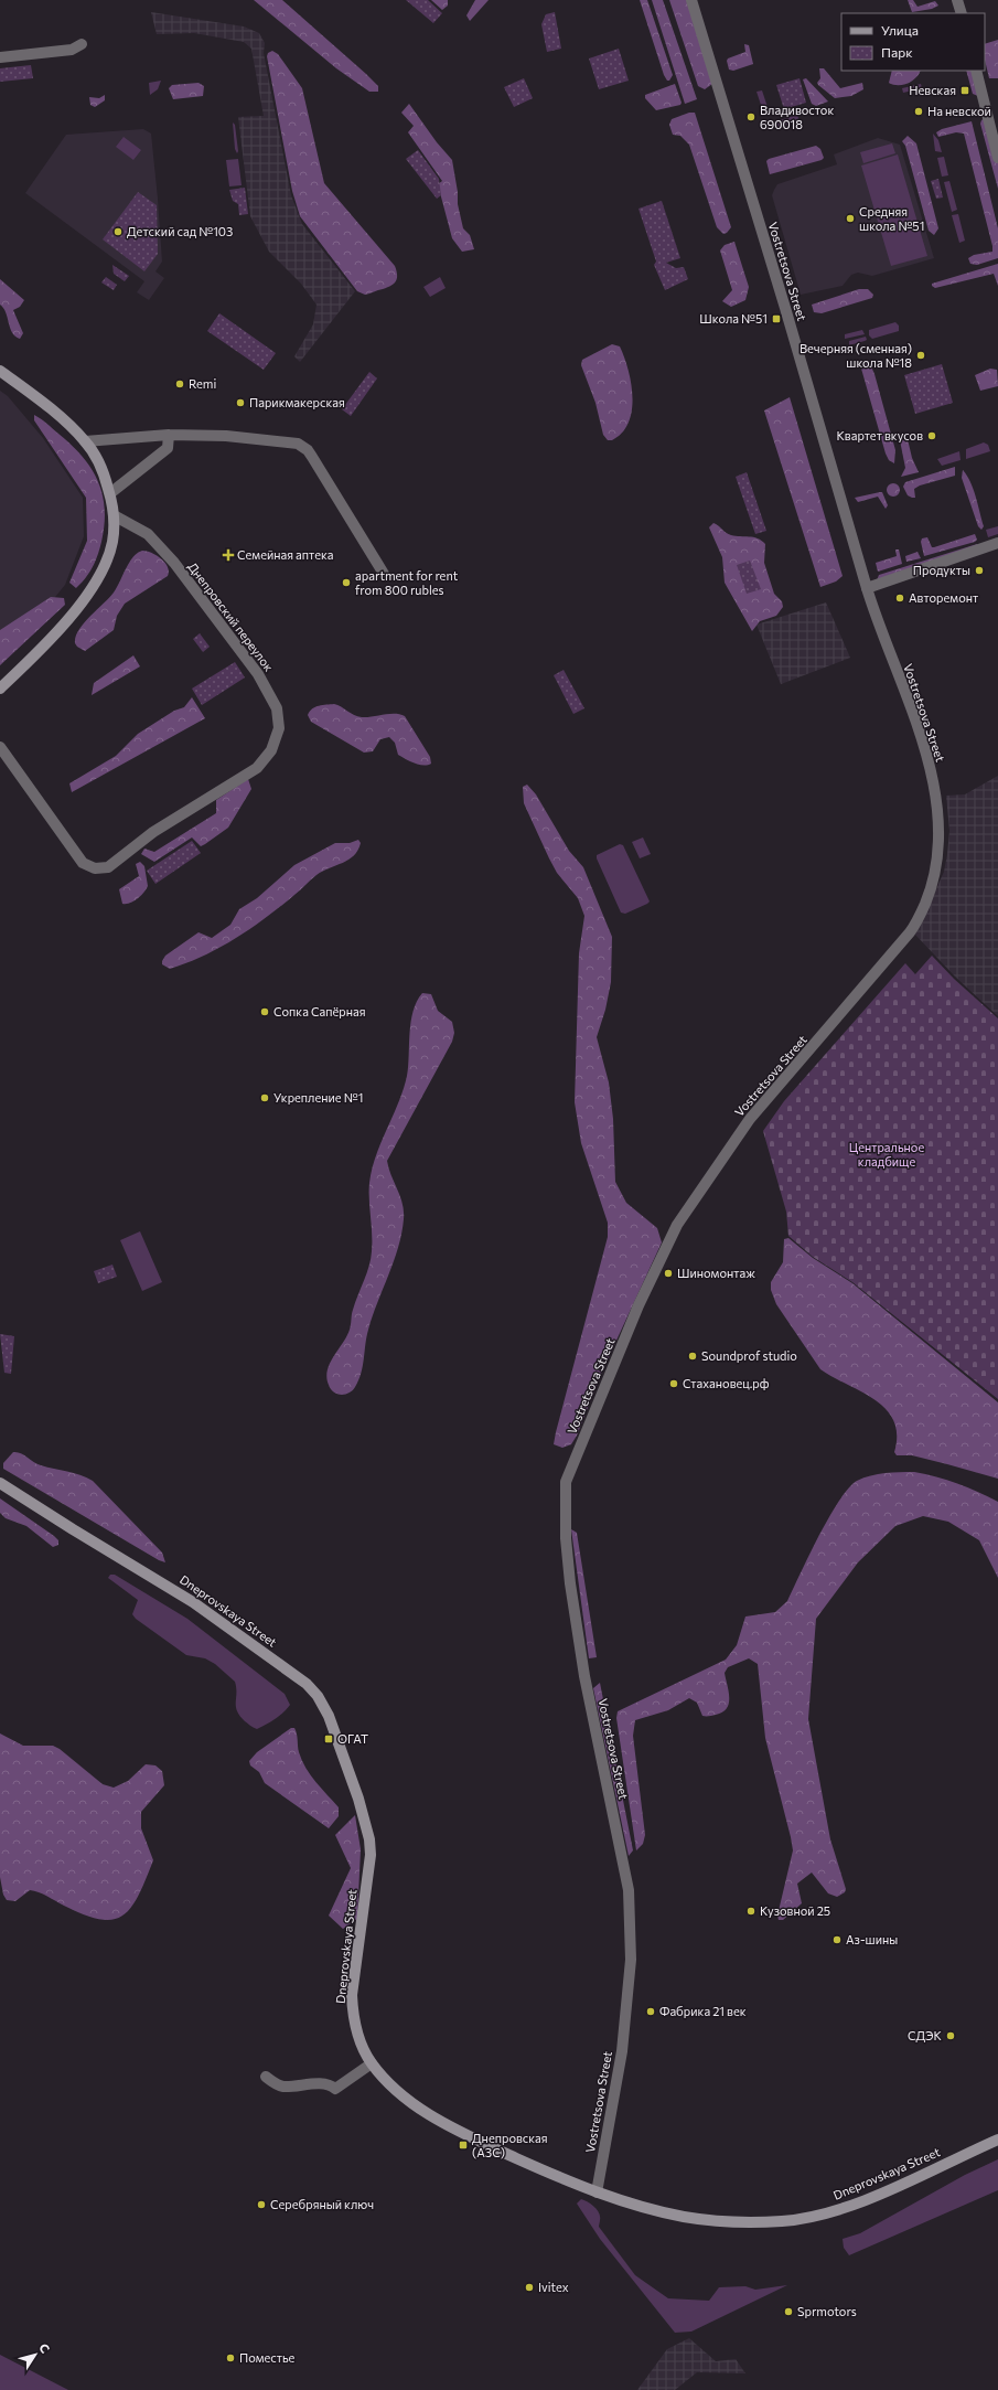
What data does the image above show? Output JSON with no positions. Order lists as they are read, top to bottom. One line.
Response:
{"streets":{"main road":["Dneprovskaya Street"],"street":["Vostretsova Street","Днепровский переулок"]},"crossings":[["Vostretsova Street","Dneprovskaya Street"]],"parks":["Центральное кладбище"],"places":{"transit":["Невская","Школа №51","ОГАТ","Днепровская (АЗС)"],"other":["На невской","Владивосток 690018","Средняя школа №51","Детский сад №103","Вечерняя (сменная) школа №18","Remi","Парикмакерская","Квартет вкусов","Продукты","apartment for rent from 800 rubles","Авторемонт","Сопка Сапёрная","Укрепление №1","Шиномонтаж","Soundprof studio","Стахановец.рф","Кузовной 25","Аз-шины","Фабрика 21 век","СДЭК","Серебряный ключ","Ivitex","Sprmotors","Поместье"],"health":["Семейная аптека"]},"legend":["Улица","Парк"],"north":"top right"}
